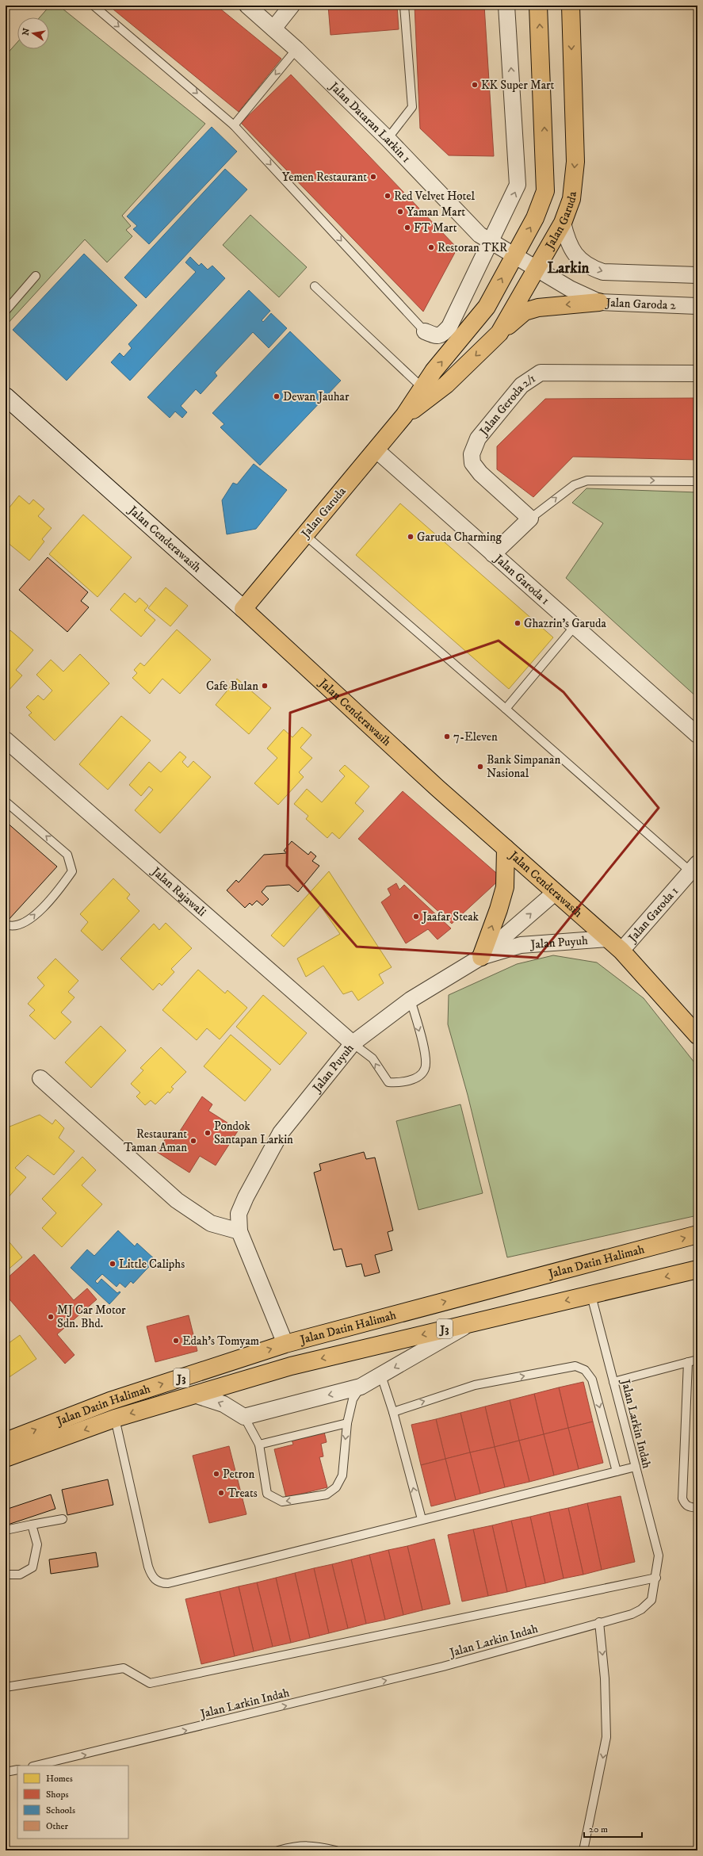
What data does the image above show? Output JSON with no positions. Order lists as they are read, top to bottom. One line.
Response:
{"streets":{"main road":["Jalan Garuda","Jalan Cenderawasih","Jalan Datin Halimah","J3"],"street":["Jalan Dataran Larkin 1","Jalan Garoda 2","Jalan Geroda 2/1","Jalan Garoda 1","Jalan Rajawali","Jalan Puyuh"],"lane":["Jalan Larkin Indah"]},"crossings":[["Jalan Dataran Larkin 1","Jalan Garuda"],["Jalan Dataran Larkin 1","Jalan Garoda 2"],["Jalan Garuda","Jalan Garoda 2"],["Jalan Garuda","Jalan Cenderawasih"],["Jalan Garuda","Jalan Garoda 1"],["Jalan Cenderawasih","Jalan Garoda 1"],["Jalan Cenderawasih","Jalan Puyuh"],["Jalan Rajawali","Jalan Puyuh"],["Jalan Puyuh","Jalan Datin Halimah"],["Jalan Datin Halimah","Jalan Larkin Indah"]],"districts":["Larkin"],"places":["KK Super Mart","Yemen Restaurant","Red Velvet Hotel","Yaman Mart","FT Mart","Restoran TKR","Dewan Jauhar","Garuda Charming","Ghazrin's Garuda","Cafe Bulan","7-Eleven","Bank Simpanan Nasional","Jaafar Steak","Pondok Santapan Larkin","Restaurant Taman Aman","Little Caliphs","MJ Car Motor Sdn. Bhd.","Edah’s Tomyam","Petron","Treats"],"legend":["Homes","Shops","Schools","Other"],"scale_bar":"20 m","north":"left"}
